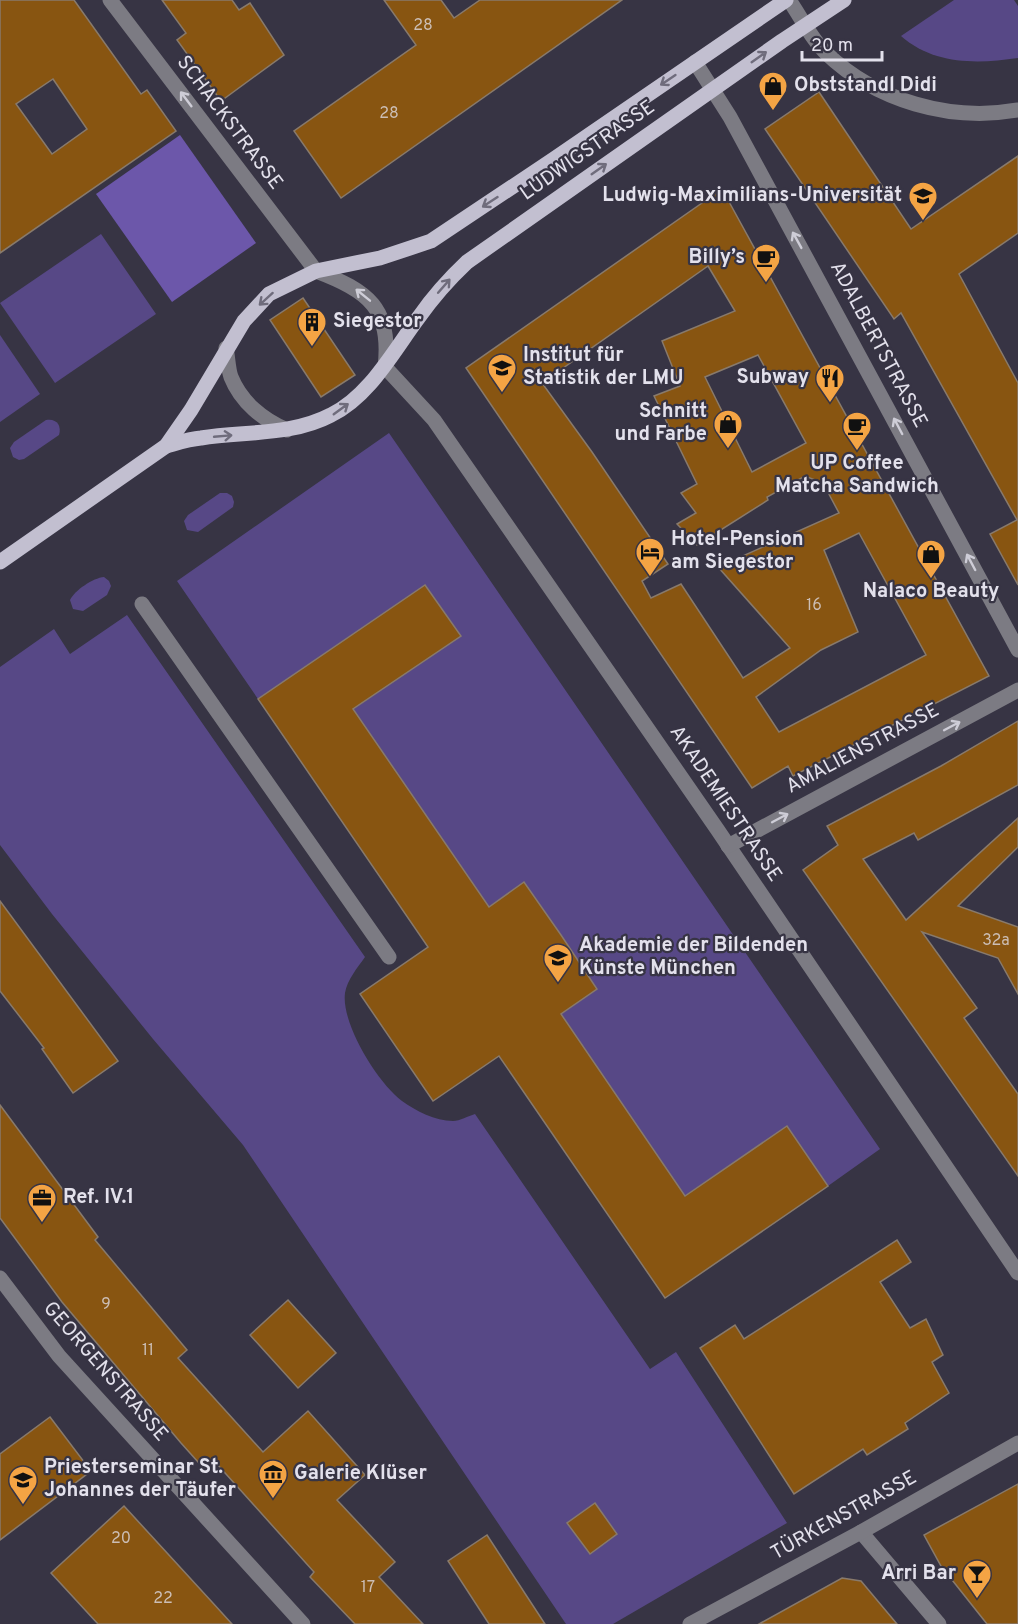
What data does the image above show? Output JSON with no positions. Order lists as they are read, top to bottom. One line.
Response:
{"streets":{"main road":["LUDWIGSTRASSE"],"street":["SCHACKSTRASSE","ADALBERTSTRASSE","AMALIENSTRASSE","AKADEMIESTRASSE","GEORGENSTRASSE","TÜRKENSTRASSE"]},"crossings":[["SCHACKSTRASSE","LUDWIGSTRASSE"],["SCHACKSTRASSE","AKADEMIESTRASSE"],["LUDWIGSTRASSE","ADALBERTSTRASSE"],["LUDWIGSTRASSE","AKADEMIESTRASSE"],["AMALIENSTRASSE","AKADEMIESTRASSE"]],"one_way":["SCHACKSTRASSE","ADALBERTSTRASSE","AMALIENSTRASSE"],"places":{"shop":["Obststandl Didi","Schnitt und Farbe","Nalaco Beauty"],"school or university":["Ludwig-Maximilians-Universität","Institut für Statistik der LMU","Akademie der Bildenden Künste München","Priesterseminar St. Johannes der Täufer"],"cafe":["Billy’s","UP Coffee Matcha Sandwich"],"building":["Siegestor"],"restaurant":["Subway"],"hotel":["Hotel-Pension am Siegestor"],"office":["Ref. IV.1"],"museum":["Galerie Klüser"],"bar":["Arri Bar"]},"house_numbers":["28","28","16","32a","9","11","20","17","22"],"scale_bar":"20 m"}
